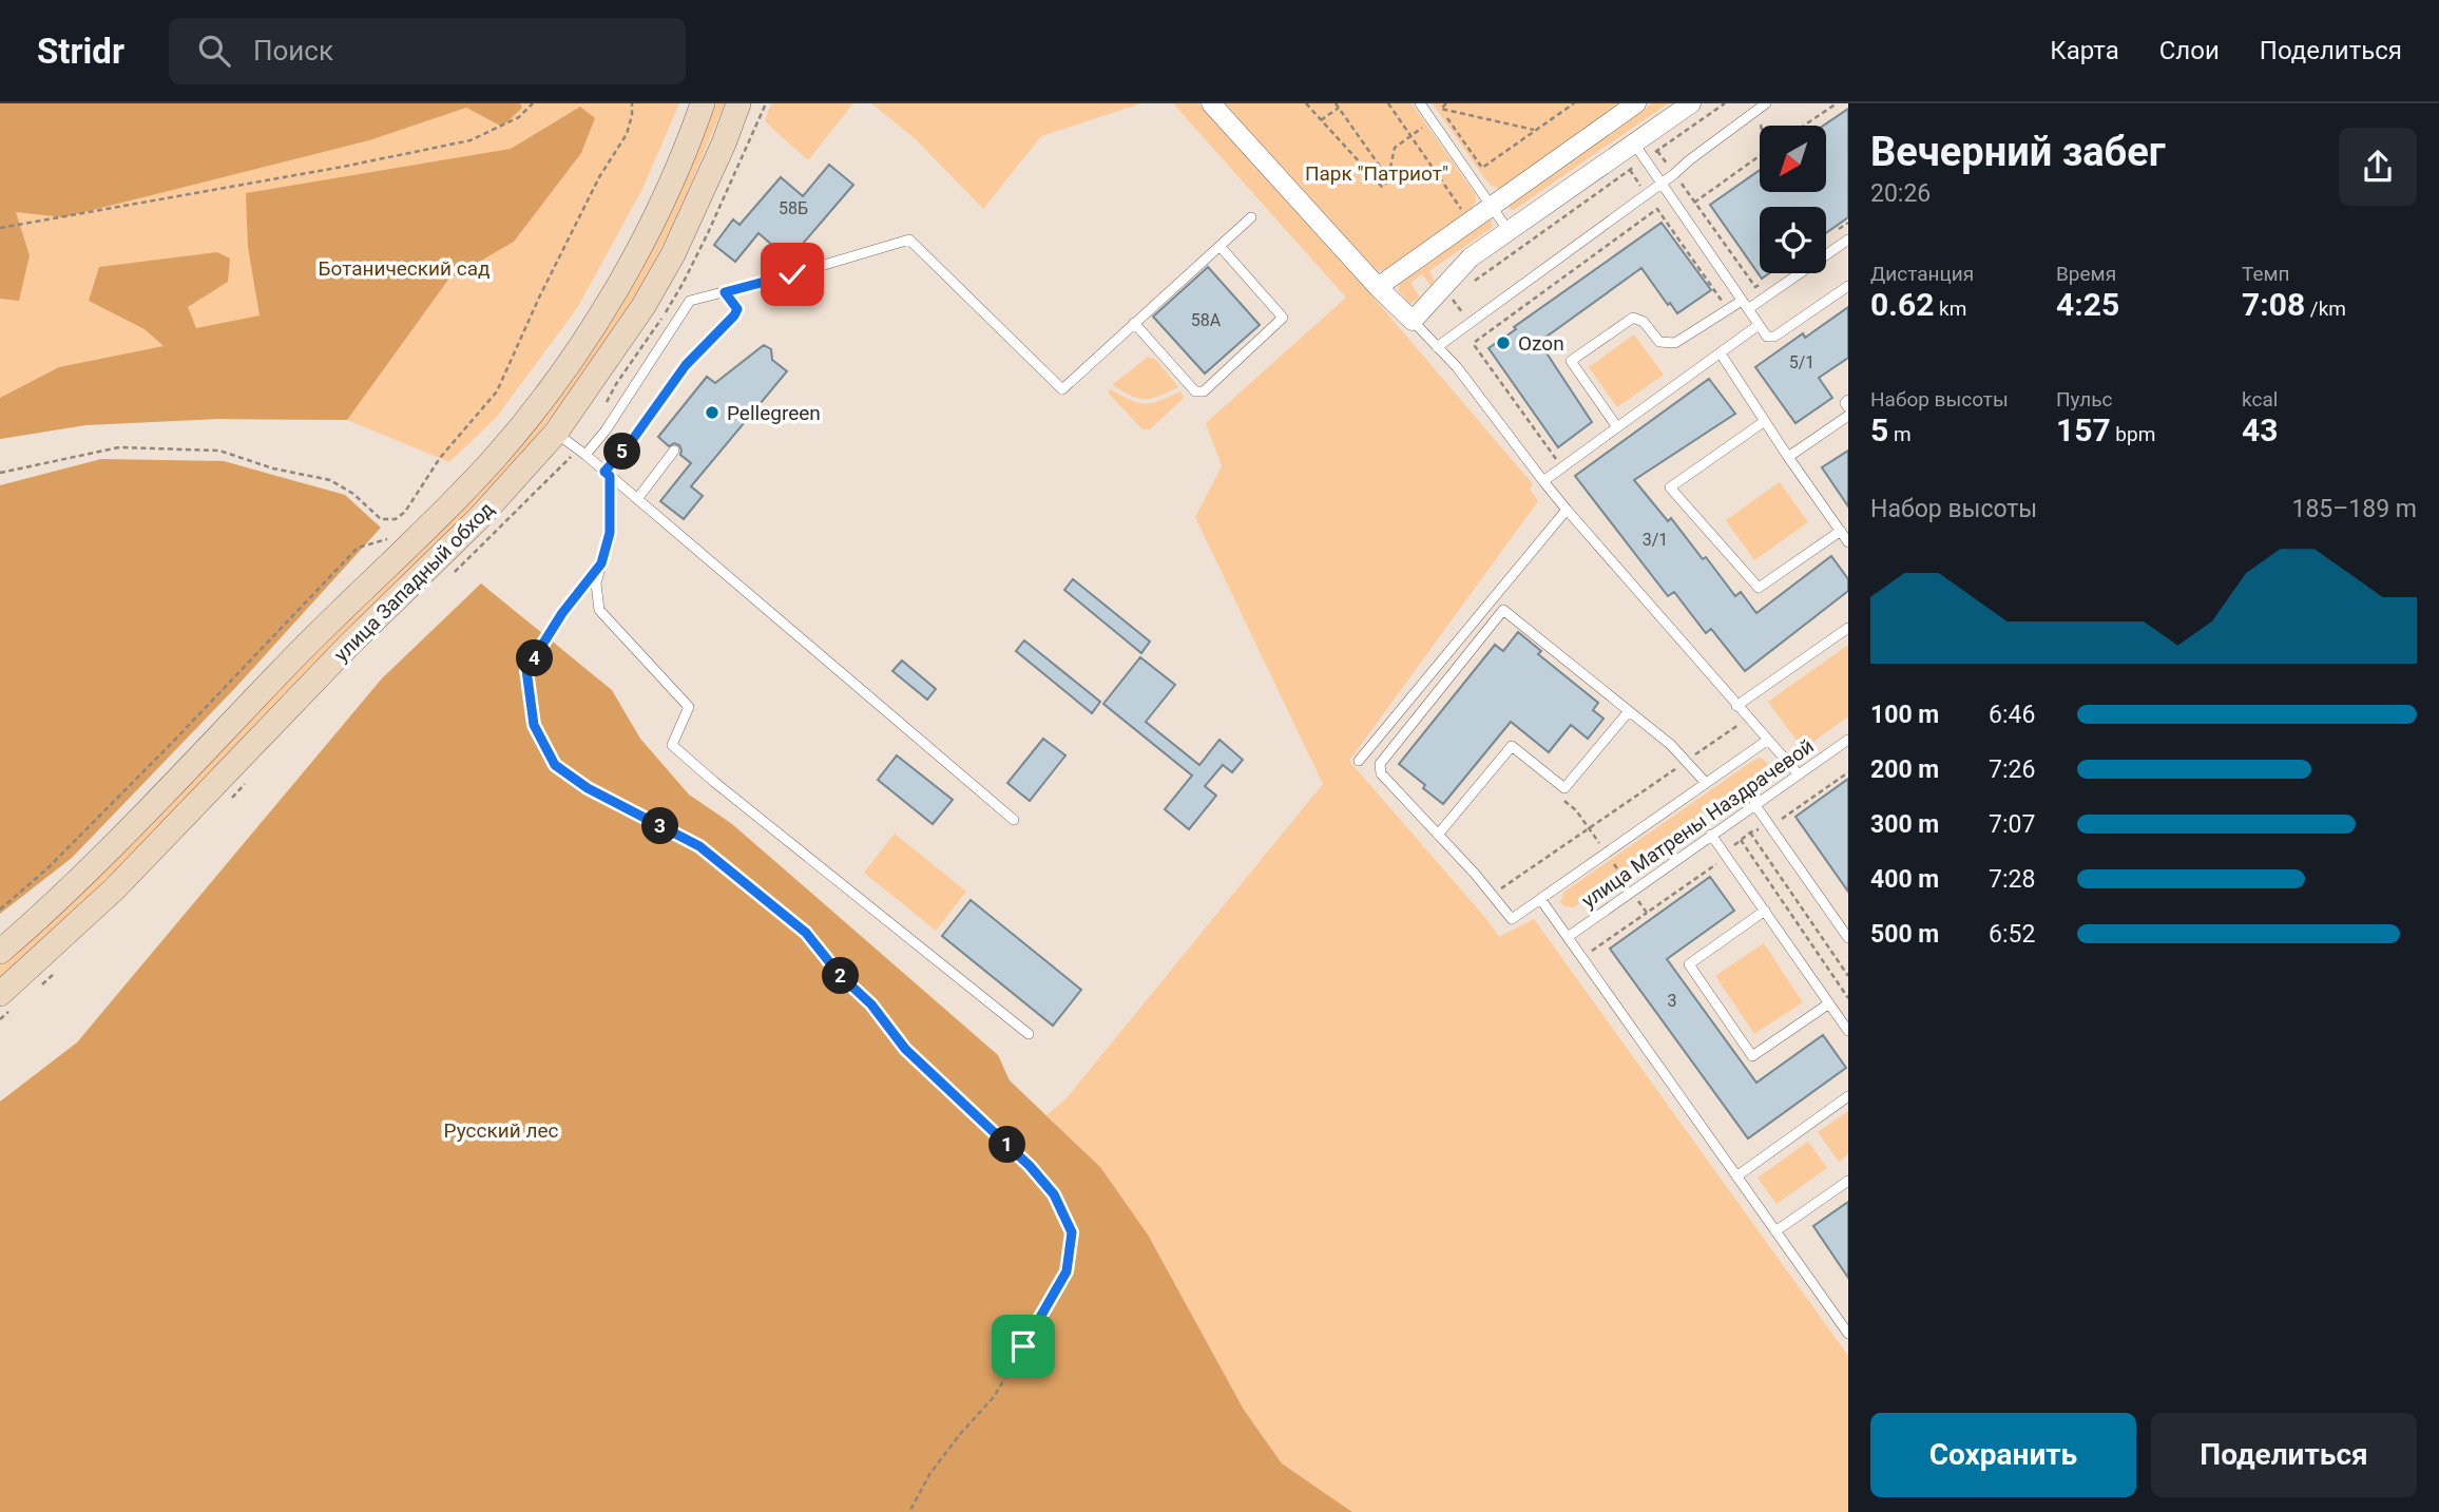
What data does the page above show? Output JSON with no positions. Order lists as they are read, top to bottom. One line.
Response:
{"streets":{"main road":["улица Западный обход"],"lane":["улица Матрены Наздрачевой"]},"parks":["Парк \"Патриот\"","Ботанический сад","Русский лес"],"places":["Ozon","Pellegreen"],"house_numbers":["58Б","58А","5/1","3/1","3"],"north":"bottom left","page":{"header":"Stridr","search":"Поиск","nav":["Карта","Слои","Поделиться"],"heading":["Вечерний забег","20:26"],"stats":[["Дистанция","0.62 km"],["Время","4:25"],["Темп","7:08 /km"],["Набор высоты","5 m"],["Пульс","157 bpm"],["kcal","43"]],"pins":["5","4","3","2","1"],"chart":["Набор высоты","185–189 m"],"list":[{"name":"100 m","note":"6:46"},{"name":"200 m","note":"7:26"},{"name":"300 m","note":"7:07"},{"name":"400 m","note":"7:28"},{"name":"500 m","note":"6:52"}],"buttons":["Сохранить","Поделиться"]}}
